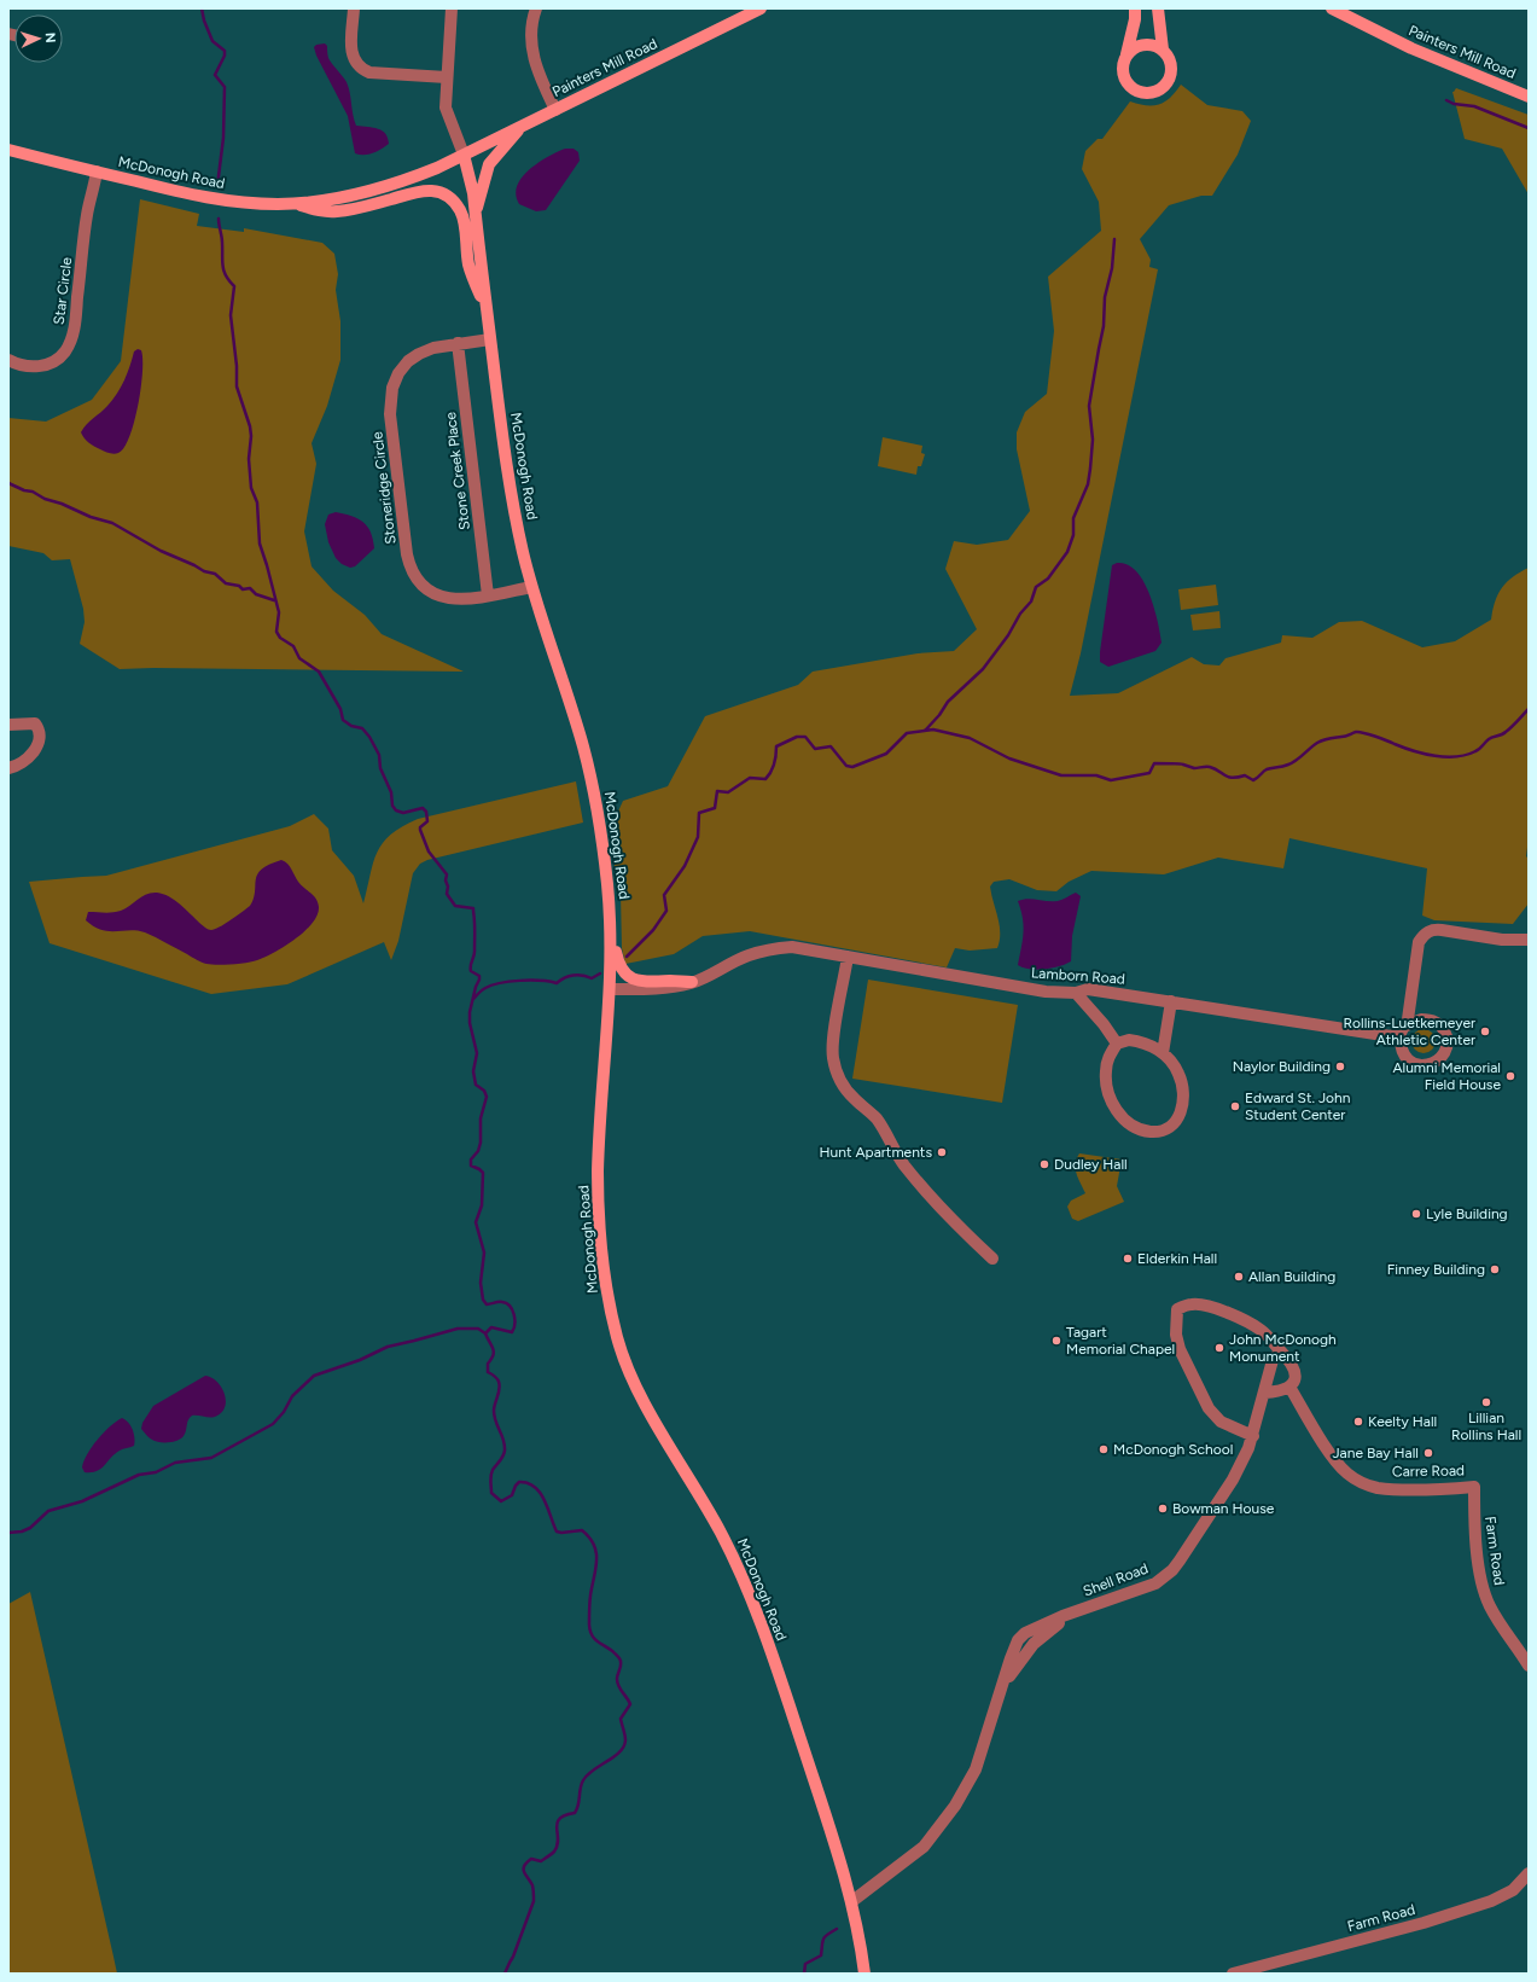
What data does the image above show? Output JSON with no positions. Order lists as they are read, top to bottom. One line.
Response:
{"streets":{"main road":["Painters Mill Road","McDonogh Road"],"street":["Star Circle","Stone Creek Place","Stoneridge Circle","Lamborn Road","Carre Road","Farm Road","Shell Road"]},"crossings":[["Painters Mill Road","McDonogh Road"],["McDonogh Road","Star Circle"],["McDonogh Road","Stoneridge Circle"],["McDonogh Road","Lamborn Road"],["McDonogh Road","Shell Road"],["Stone Creek Place","Stoneridge Circle"],["Carre Road","Farm Road"]],"places":["Rollins-Luetkemeyer Athletic Center","Naylor Building","Alumni Memorial Field House","Edward St. John Student Center","Hunt Apartments","Dudley Hall","Lyle Building","Elderkin Hall","Finney Building","Allan Building","Tagart Memorial Chapel","John McDonogh Monument","Lillian Rollins Hall","Keelty Hall","McDonogh School","Jane Bay Hall","Bowman House"],"north":"right"}
